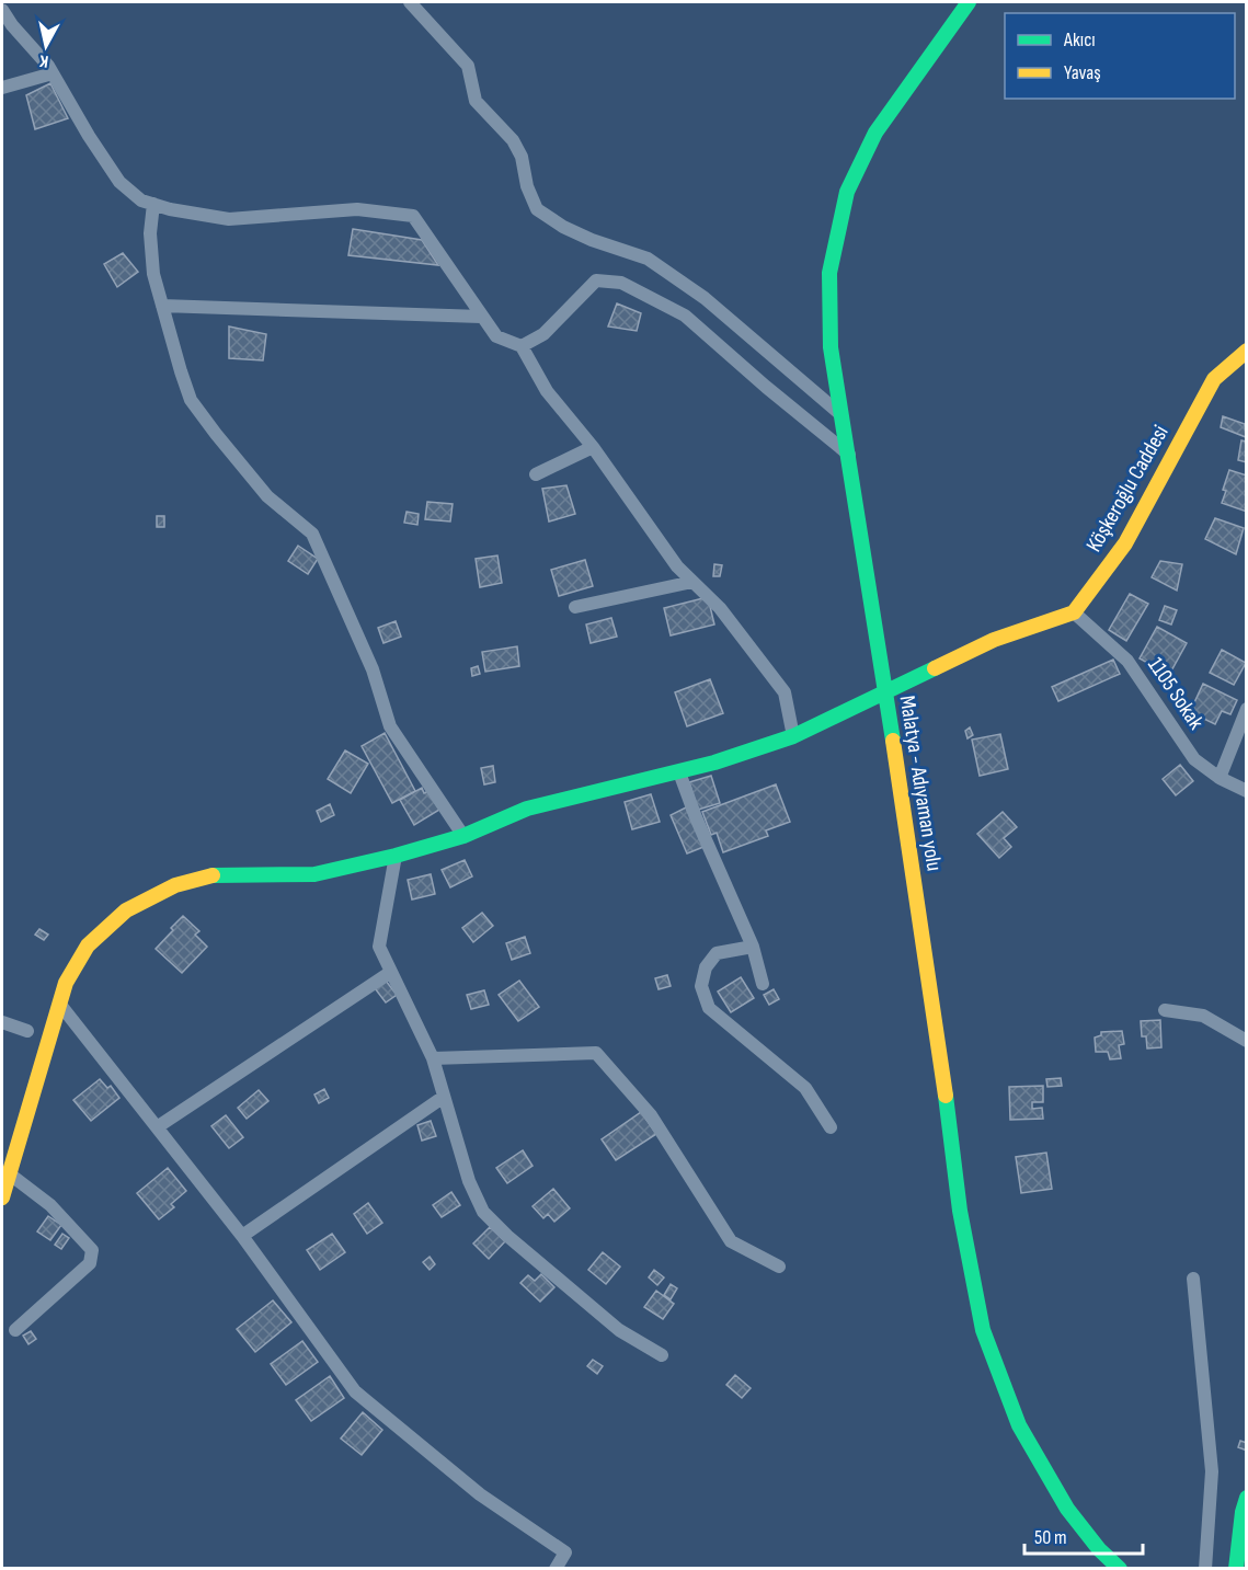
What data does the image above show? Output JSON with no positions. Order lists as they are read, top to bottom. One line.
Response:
{"streets":{"main road":["Köşkeroğlu Caddesi","Malatya - Adıyaman yolu"],"street":["1105 Sokak"]},"crossings":[["Köşkeroğlu Caddesi","1105 Sokak"]],"legend":["Akıcı","Yavaş"],"scale_bar":"50 m","north":"bottom"}
